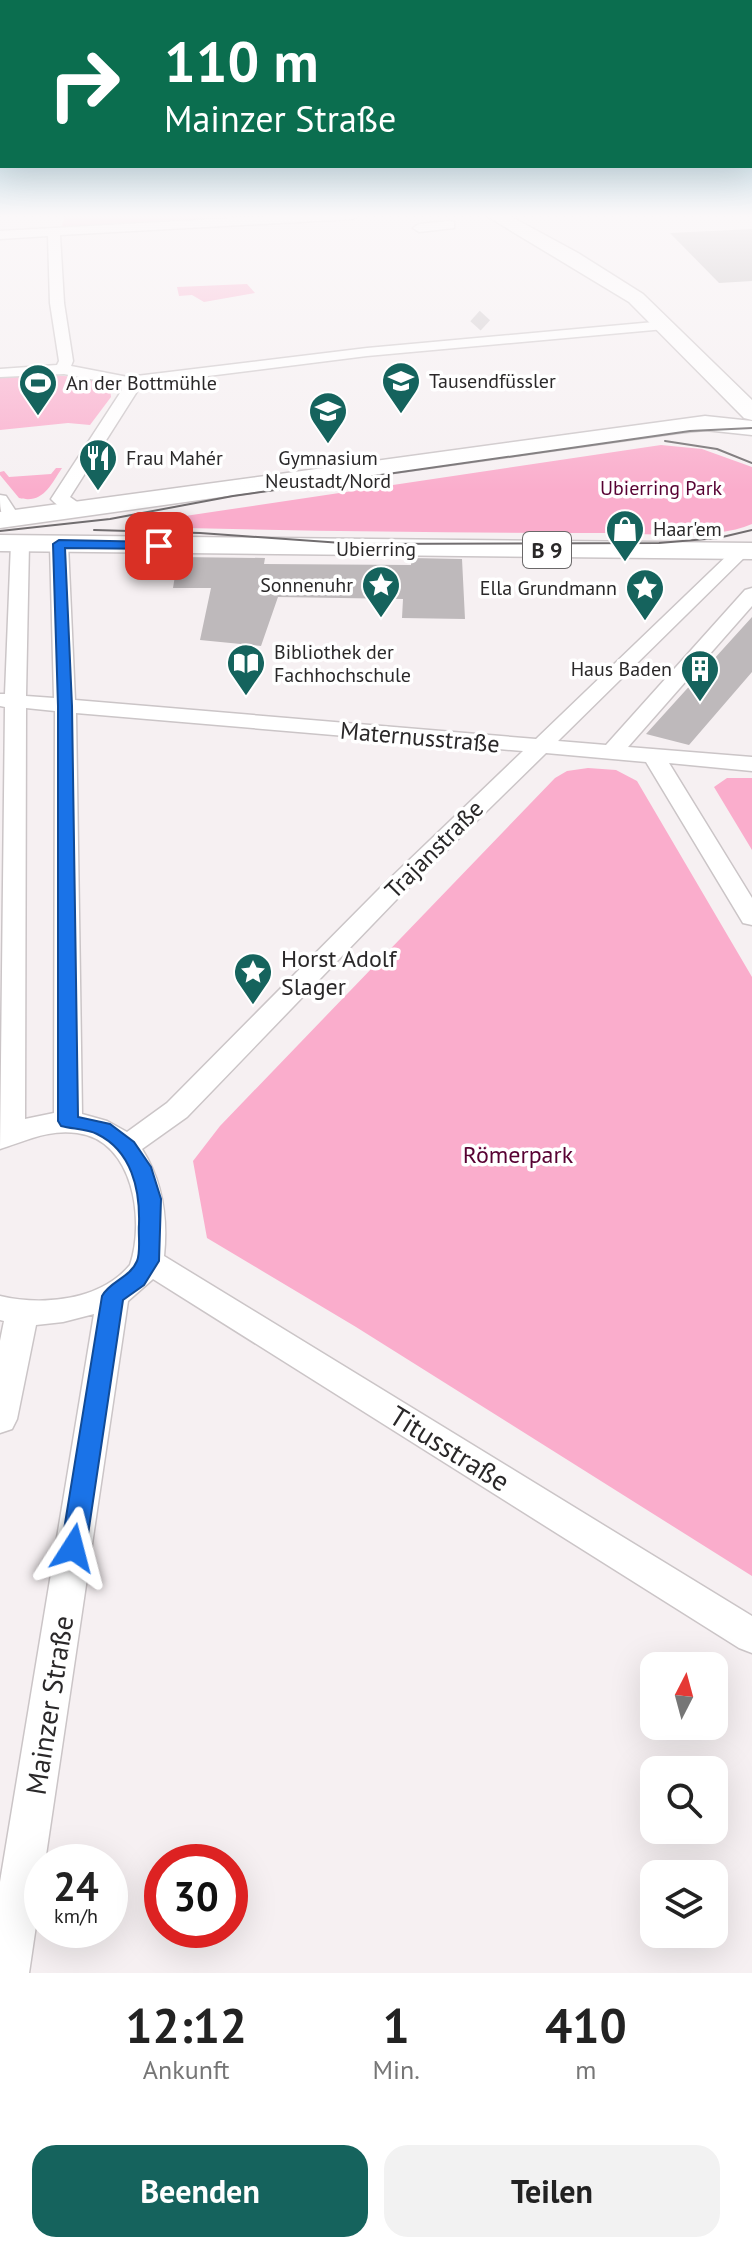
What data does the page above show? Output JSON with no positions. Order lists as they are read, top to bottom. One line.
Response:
{"streets":{"main road":["Ubierring","B 9"],"street":["Maternusstraße","Trajanstraße","Titusstraße","Mainzer Straße"]},"crossings":[["Ubierring","Trajanstraße"],["Maternusstraße","Trajanstraße"]],"parks":["Ubierring Park","Römerpark"],"places":{"school or university":["Tausendfüssler","Gymnasium Neustadt/Nord"],"sports":["An der Bottmühle"],"restaurant":["Frau Mahér"],"shop":["Haar'em"],"place":["Sonnenuhr","Ella Grundmann","Horst Adolf Slager"],"library":["Bibliothek der Fachhochschule"],"building":["Haus Baden"]},"north":"top","page":{"turn":["110 m","Mainzer Straße"],"speed":"24 km/h","limit":"30","eta":["12:12","Ankunft","1","Min.","410","m"],"buttons":["Beenden","Teilen"]}}
